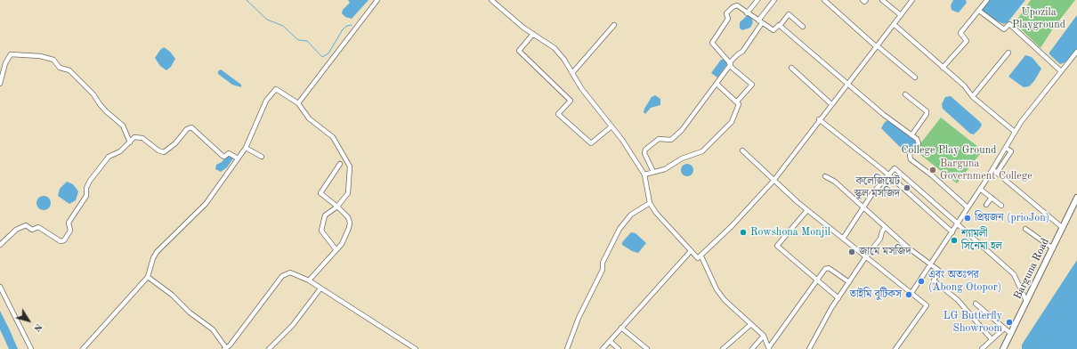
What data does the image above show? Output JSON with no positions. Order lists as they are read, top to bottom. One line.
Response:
{"streets":{"main road":["Barguna Road"]},"parks":["Upozila Playground","College Play Ground"],"places":["Barguna Government College","কলেজিয়েট স্কুল মসজিদ","প্রিয়জন (prioJon)","Rowshona Monjil","শ্যামলী সিনেমা হল","জামে মসজিদ","এবং অতঃপর (Abong Otopor)","তাইমি বুটিকস","LG Butterfly Showroom"],"north":"bottom right"}
